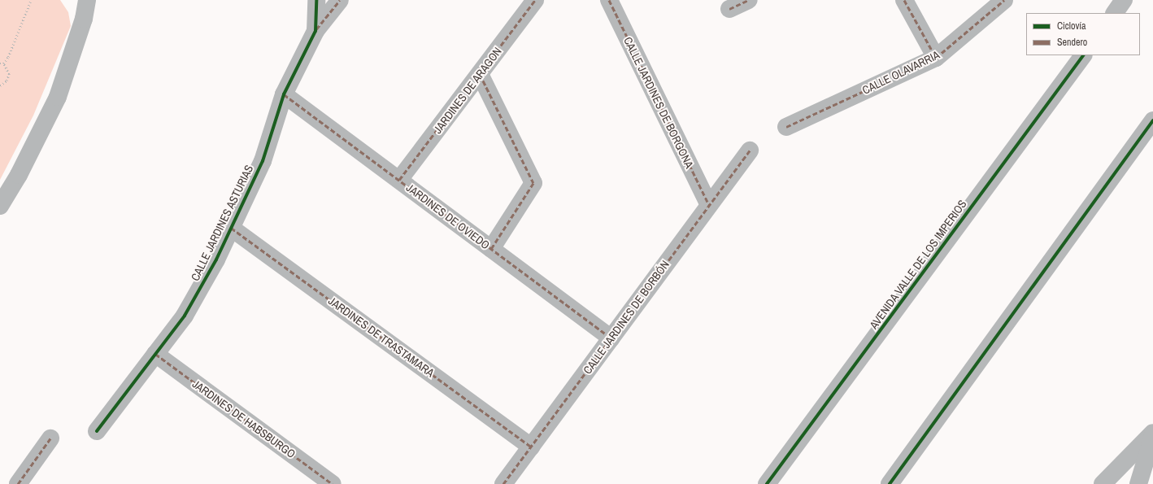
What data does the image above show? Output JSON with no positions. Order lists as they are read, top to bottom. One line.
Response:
{"streets":{"street":["CALLE OLAVARRIA","JARDINES DE ARAGON","CALLE JARDINES DE BORGONA","JARDINES DE OVIEDO","CALLE JARDINES ASTURIAS","AVENIDA VALLE DE LOS IMPERIOS","CALLE JARDINES DE BORBÓN","JARDINES DE TRASTAMARA","JARDINES DE HABSBURGO"]},"crossings":[["JARDINES DE ARAGON","JARDINES DE OVIEDO"],["CALLE JARDINES DE BORGONA","CALLE JARDINES DE BORBÓN"],["JARDINES DE OVIEDO","CALLE JARDINES ASTURIAS"],["JARDINES DE OVIEDO","CALLE JARDINES DE BORBÓN"],["CALLE JARDINES ASTURIAS","JARDINES DE TRASTAMARA"],["CALLE JARDINES ASTURIAS","JARDINES DE HABSBURGO"],["CALLE JARDINES DE BORBÓN","JARDINES DE TRASTAMARA"]],"legend":["Ciclovía","Sendero"]}
